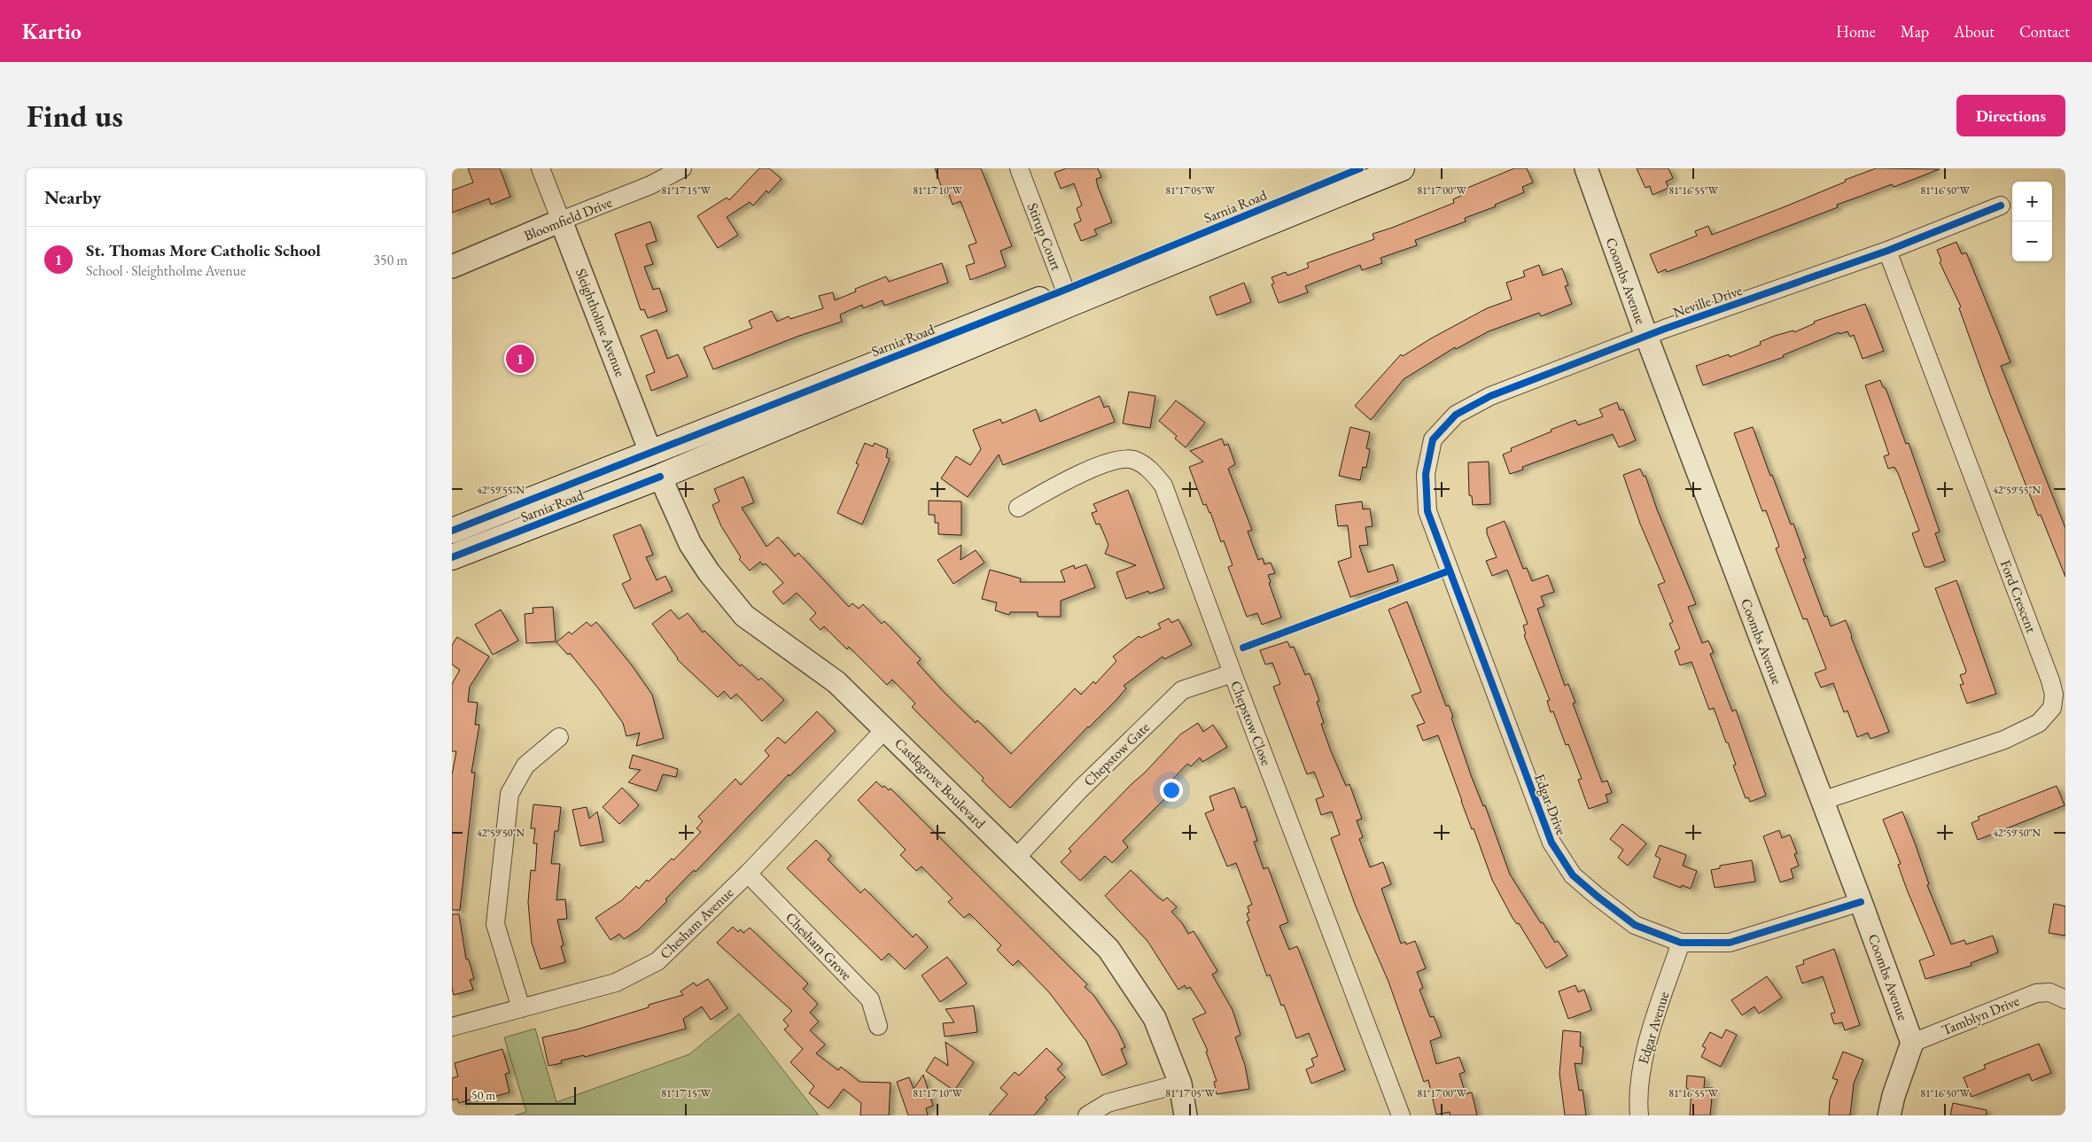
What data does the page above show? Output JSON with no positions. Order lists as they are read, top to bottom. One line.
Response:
{"streets":{"main road":["Sarnia Road"],"street":["Bloomfield Drive","Stirup Court","Coombs Avenue","Neville Drive","Sleightholme Avenue","Ford Crescent","Chepstow Close","Chepstow Gate","Castlegrove Boulevard","Edgar Drive","Chesham Avenue","Chesham Grove","Tamblyn Drive","Edgar Avenue"]},"crossings":[["Sarnia Road","Stirup Court"],["Sarnia Road","Sleightholme Avenue"],["Sarnia Road","Castlegrove Boulevard"],["Bloomfield Drive","Sleightholme Avenue"],["Coombs Avenue","Neville Drive"],["Coombs Avenue","Ford Crescent"],["Coombs Avenue","Edgar Drive"],["Coombs Avenue","Tamblyn Drive"],["Neville Drive","Ford Crescent"],["Neville Drive","Edgar Drive"],["Sleightholme Avenue","Castlegrove Boulevard"],["Chepstow Close","Chepstow Gate"],["Chepstow Gate","Castlegrove Boulevard"],["Castlegrove Boulevard","Chesham Avenue"],["Edgar Drive","Edgar Avenue"],["Chesham Avenue","Chesham Grove"]],"scale_bar":"50 m","page":{"header":"Kartio","nav":["Home","Map","About","Contact"],"buttons":"Directions","title":"Find us","heading":"Nearby","map_buttons":["+","−"],"list":[{"mark":"1","name":"St. Thomas More Catholic School","note":"School · Sleightholme Avenue","value":"350 m"}],"pins":"1","scale":"50 m"},"coordinates":["81°17'15\"W","81°17'10\"W","81°17'05\"W","81°17'00\"W","81°16'55\"W","81°16'50\"W","42°59'55\"N","42°59'50\"N"]}
